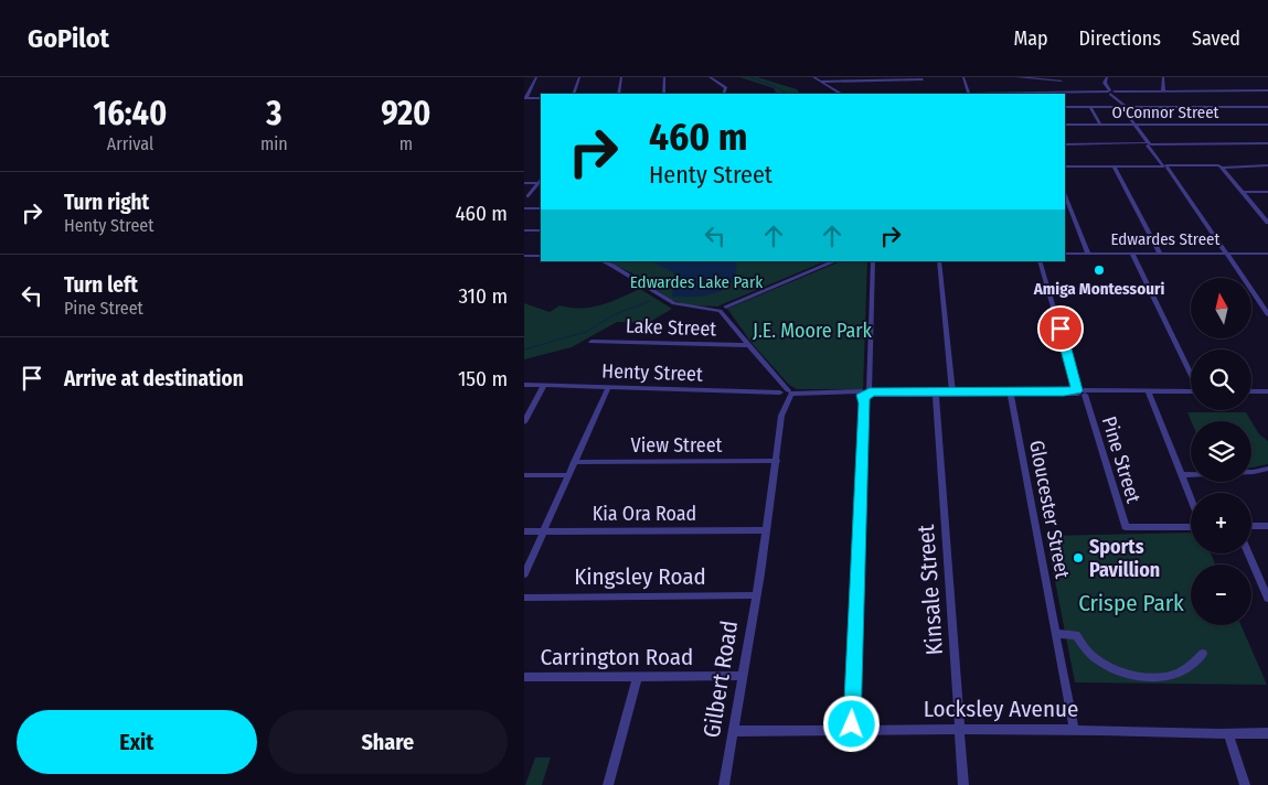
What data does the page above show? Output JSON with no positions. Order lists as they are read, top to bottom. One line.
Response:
{"streets":{"street":["O'Connor Street","Edwardes Street","Lake Street","Henty Street","View Street","Pine Street","Gloucester Street","Kia Ora Road","Kingsley Road","Kinsale Street","Carrington Road","Gilbert Road","Locksley Avenue"]},"crossings":[["Henty Street","Pine Street"],["Henty Street","Gloucester Street"],["Henty Street","Kinsale Street"],["Henty Street","Gilbert Road"],["View Street","Gilbert Road"],["Gloucester Street","Locksley Avenue"],["Kia Ora Road","Gilbert Road"],["Kingsley Road","Gilbert Road"],["Kinsale Street","Locksley Avenue"],["Carrington Road","Gilbert Road"],["Gilbert Road","Locksley Avenue"]],"parks":["Edwardes Lake Park","J.E. Moore Park","Crispe Park"],"places":["Amiga Montessouri","Sports Pavillion"],"north":"top","page":{"header":"GoPilot","nav":["Map","Directions","Saved"],"eta":["16:40","Arrival","3","min","920","m"],"turn":["460 m","Henty Street"],"list":[{"name":"Turn right","note":"Henty Street","value":"460 m"},{"name":"Turn left","note":"Pine Street","value":"310 m"},{"name":"Arrive at destination","value":"150 m"}],"map_buttons":["+","−"],"buttons":["Exit","Share"]}}
